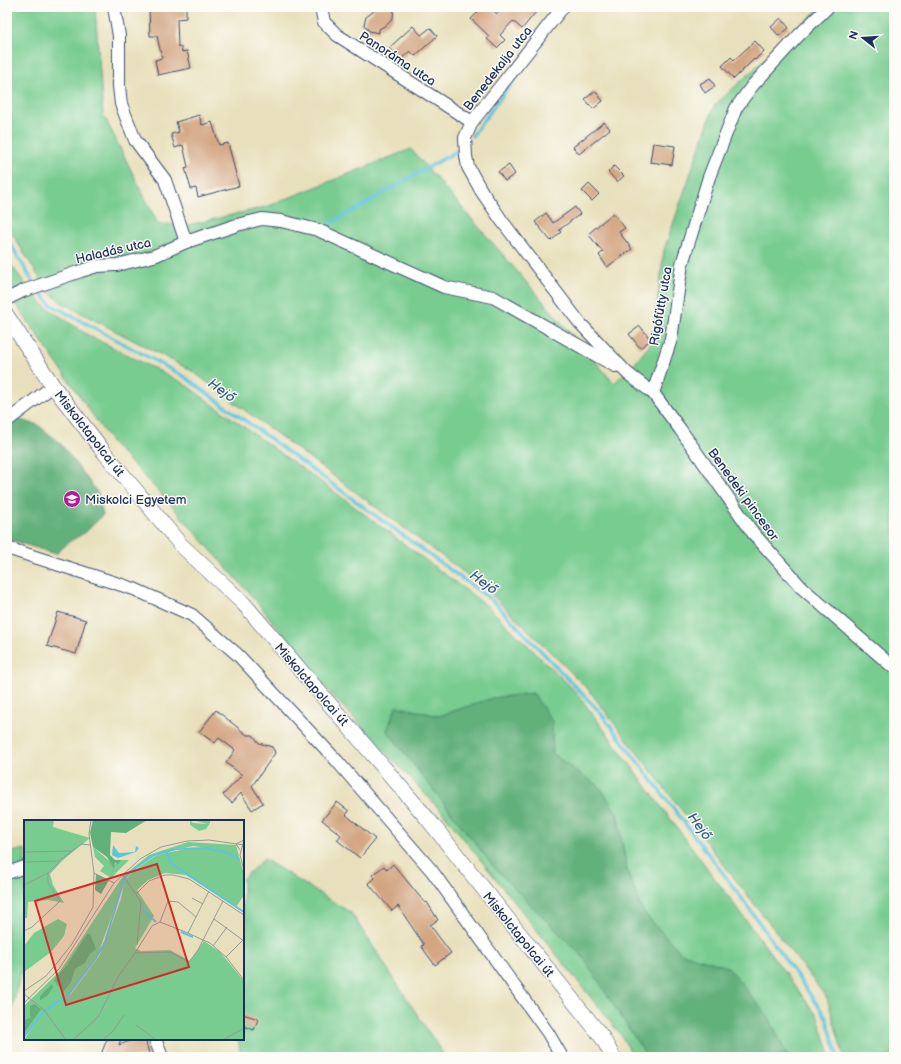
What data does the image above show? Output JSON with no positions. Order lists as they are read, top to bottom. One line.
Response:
{"streets":{"street":["Panoráma utca","Benedekalja utca","Haladás utca","Rigófütty utca","Miskolctapolcai út","Benedeki pincesor"]},"crossings":[["Panoráma utca","Benedekalja utca"],["Rigófütty utca","Benedeki pincesor"]],"water":["Hejő"],"places":{"school or university":["Miskolci Egyetem"]},"north":"left"}
